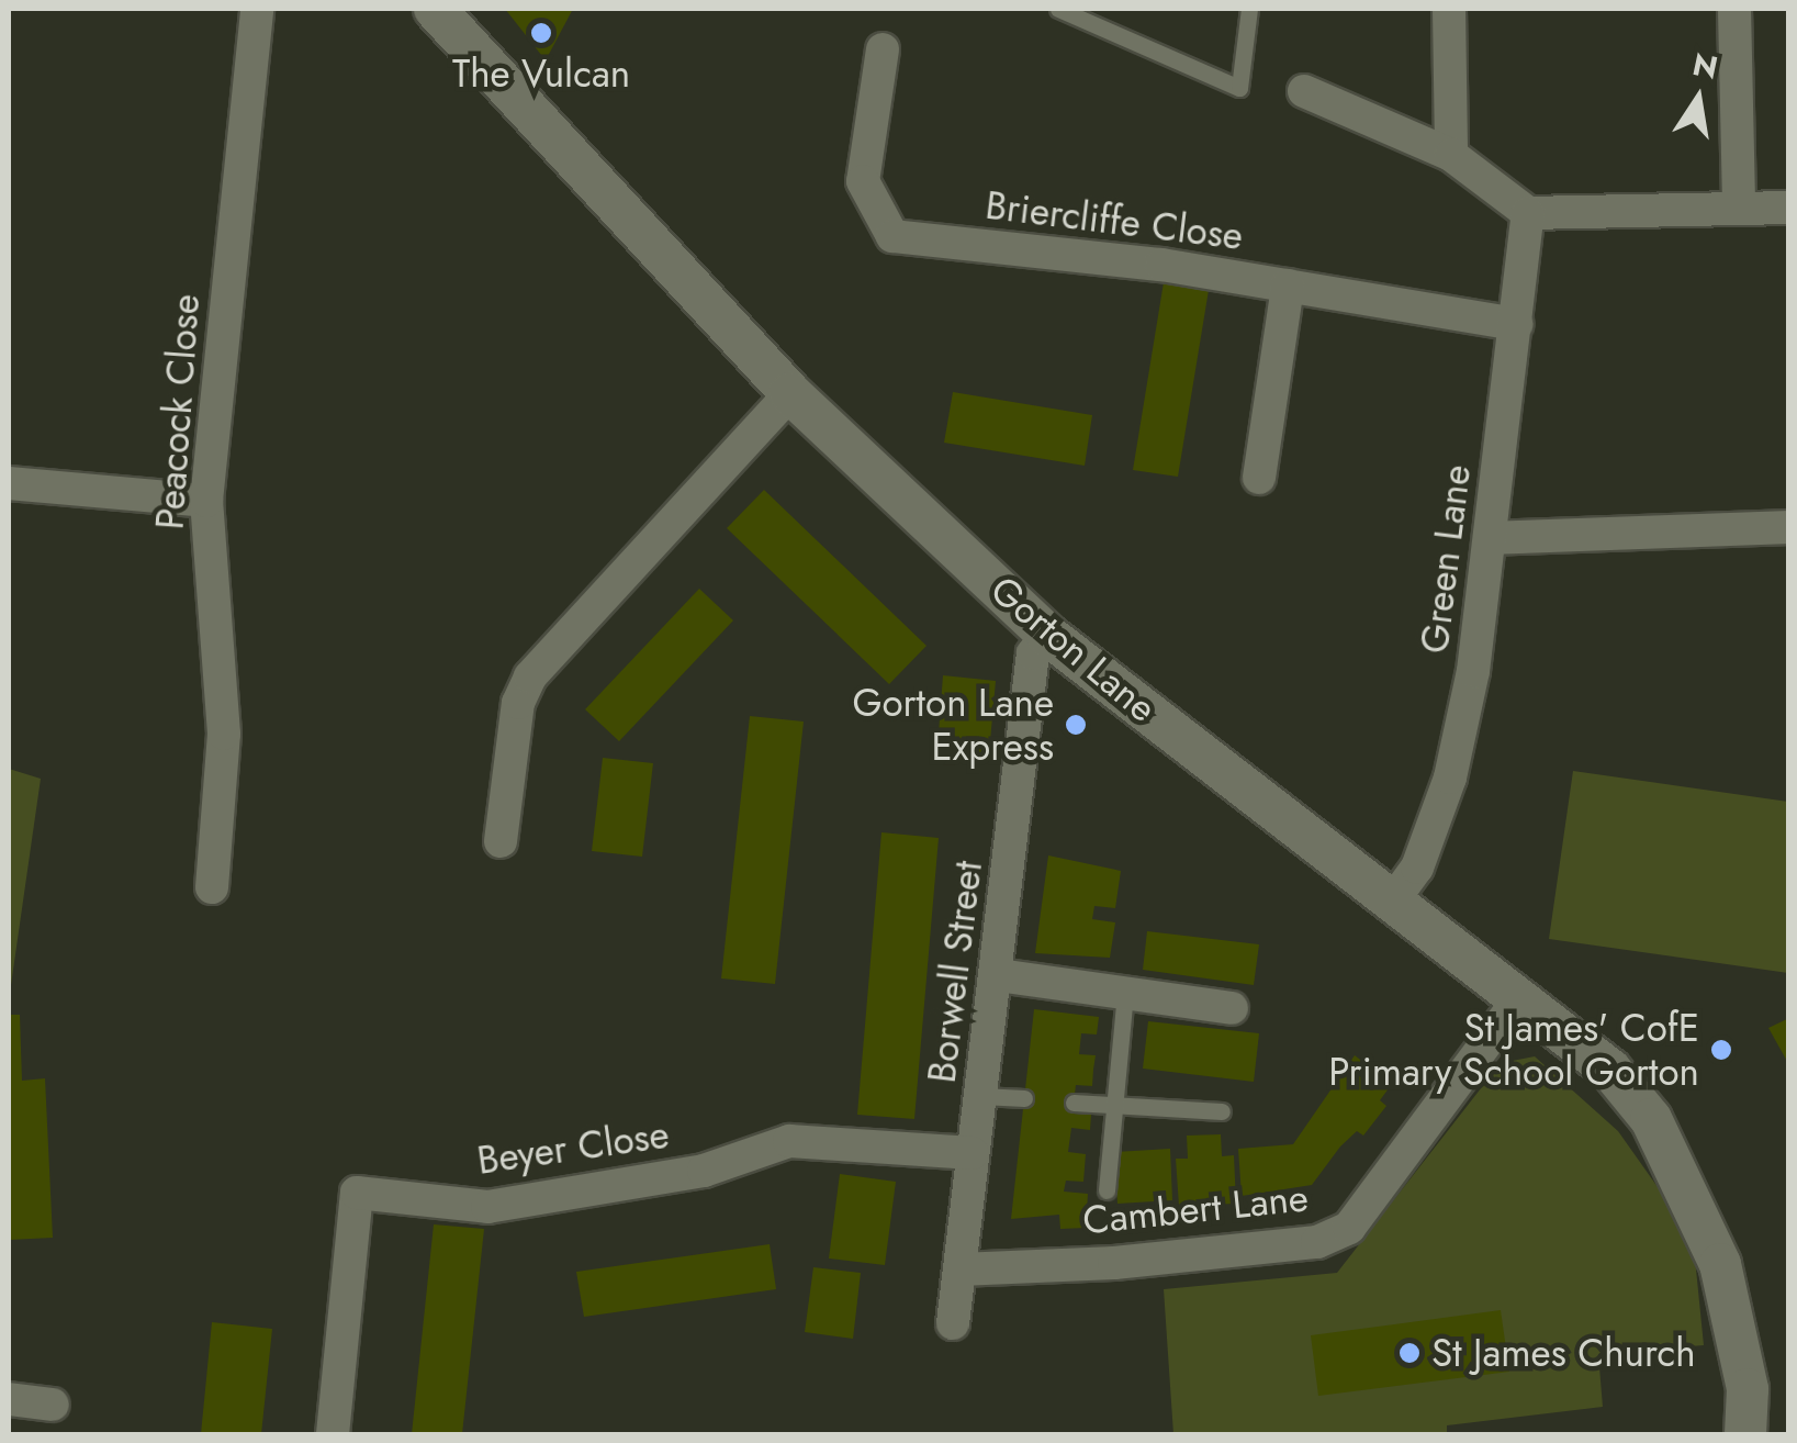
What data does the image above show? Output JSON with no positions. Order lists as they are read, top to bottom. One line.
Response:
{"streets":{"street":["Briercliffe Close","Peacock Close","Green Lane","Gorton Lane","Borwell Street","Beyer Close","Cambert Lane"]},"crossings":[["Briercliffe Close","Green Lane"],["Green Lane","Gorton Lane"],["Gorton Lane","Borwell Street"],["Gorton Lane","Cambert Lane"],["Borwell Street","Beyer Close"],["Borwell Street","Cambert Lane"]],"places":["The Vulcan","Gorton Lane Express","St James' CofE Primary School Gorton","St James Church"],"north":"top"}
